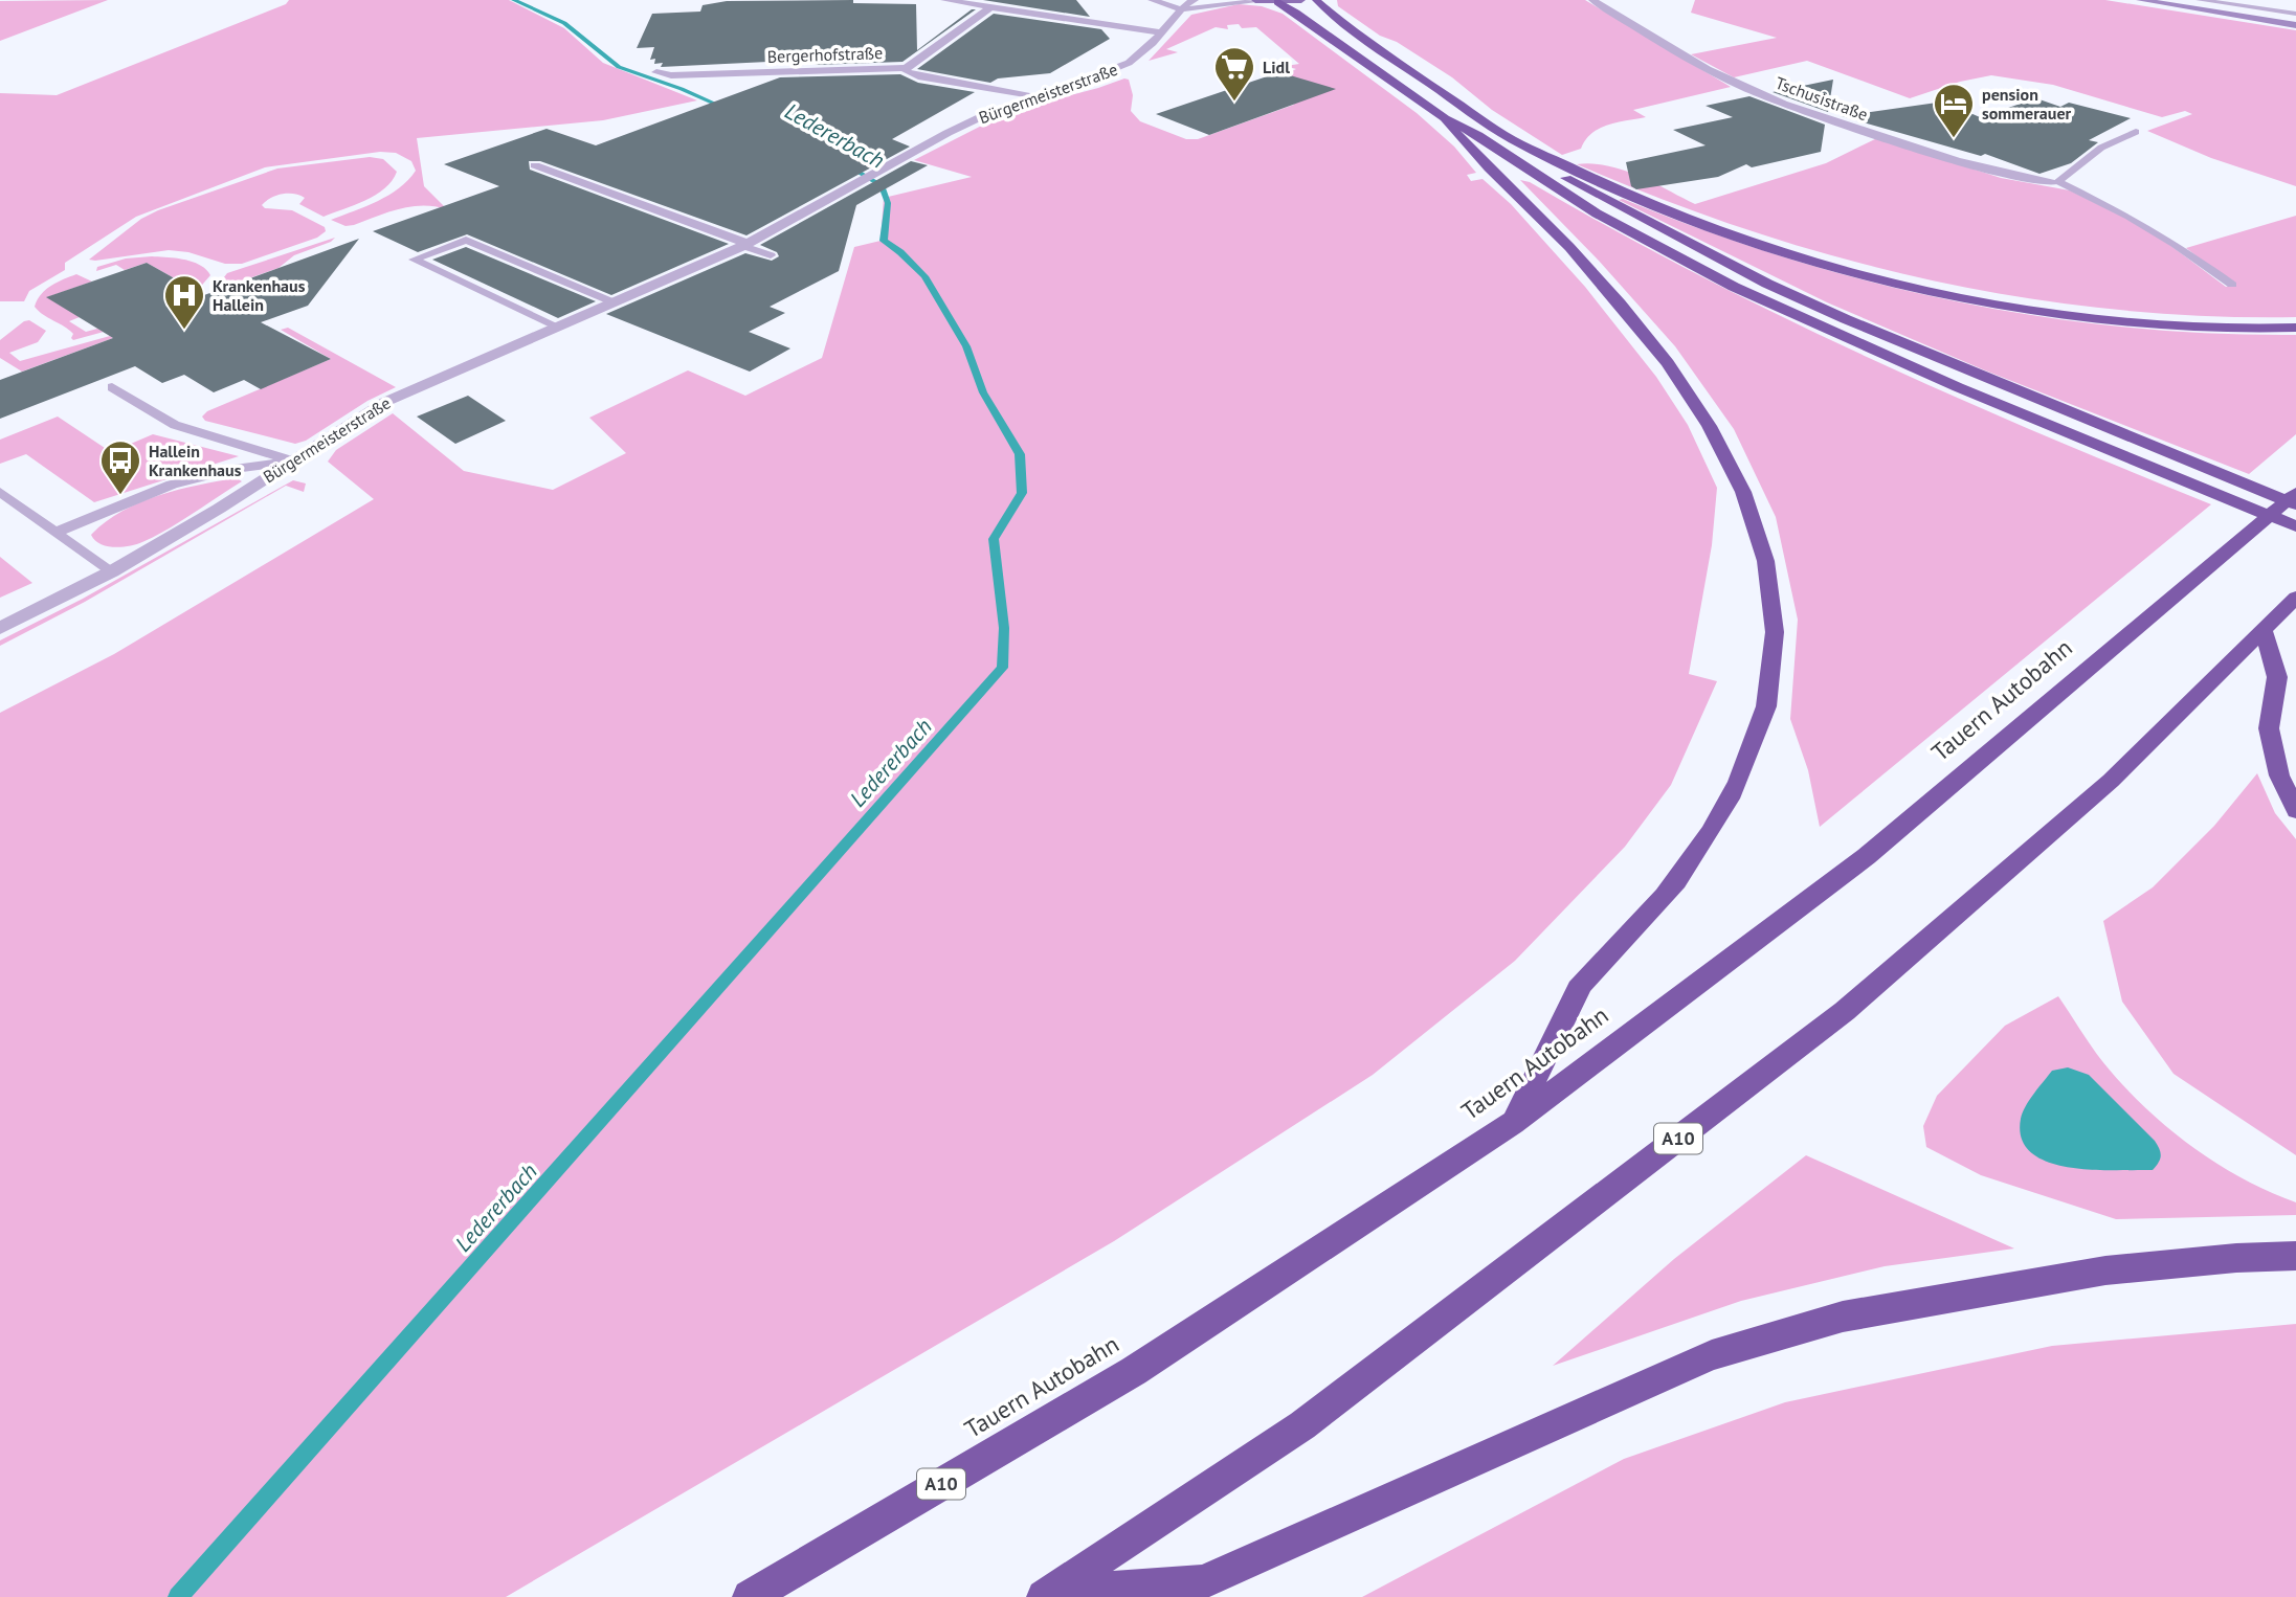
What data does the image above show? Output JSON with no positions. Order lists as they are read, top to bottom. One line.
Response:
{"streets":{"highway":["Tauern Autobahn","A10"],"street":["Bergerhofstraße","Bürgermeisterstraße","Tschusistraße"]},"crossings":[["Bergerhofstraße","Bürgermeisterstraße"]],"water":["Ledererbach"],"places":{"supermarket":["Lidl"],"hotel":["pension sommerauer"],"hospital":["Krankenhaus Hallein"],"bus stop":["Hallein Krankenhaus"]}}
